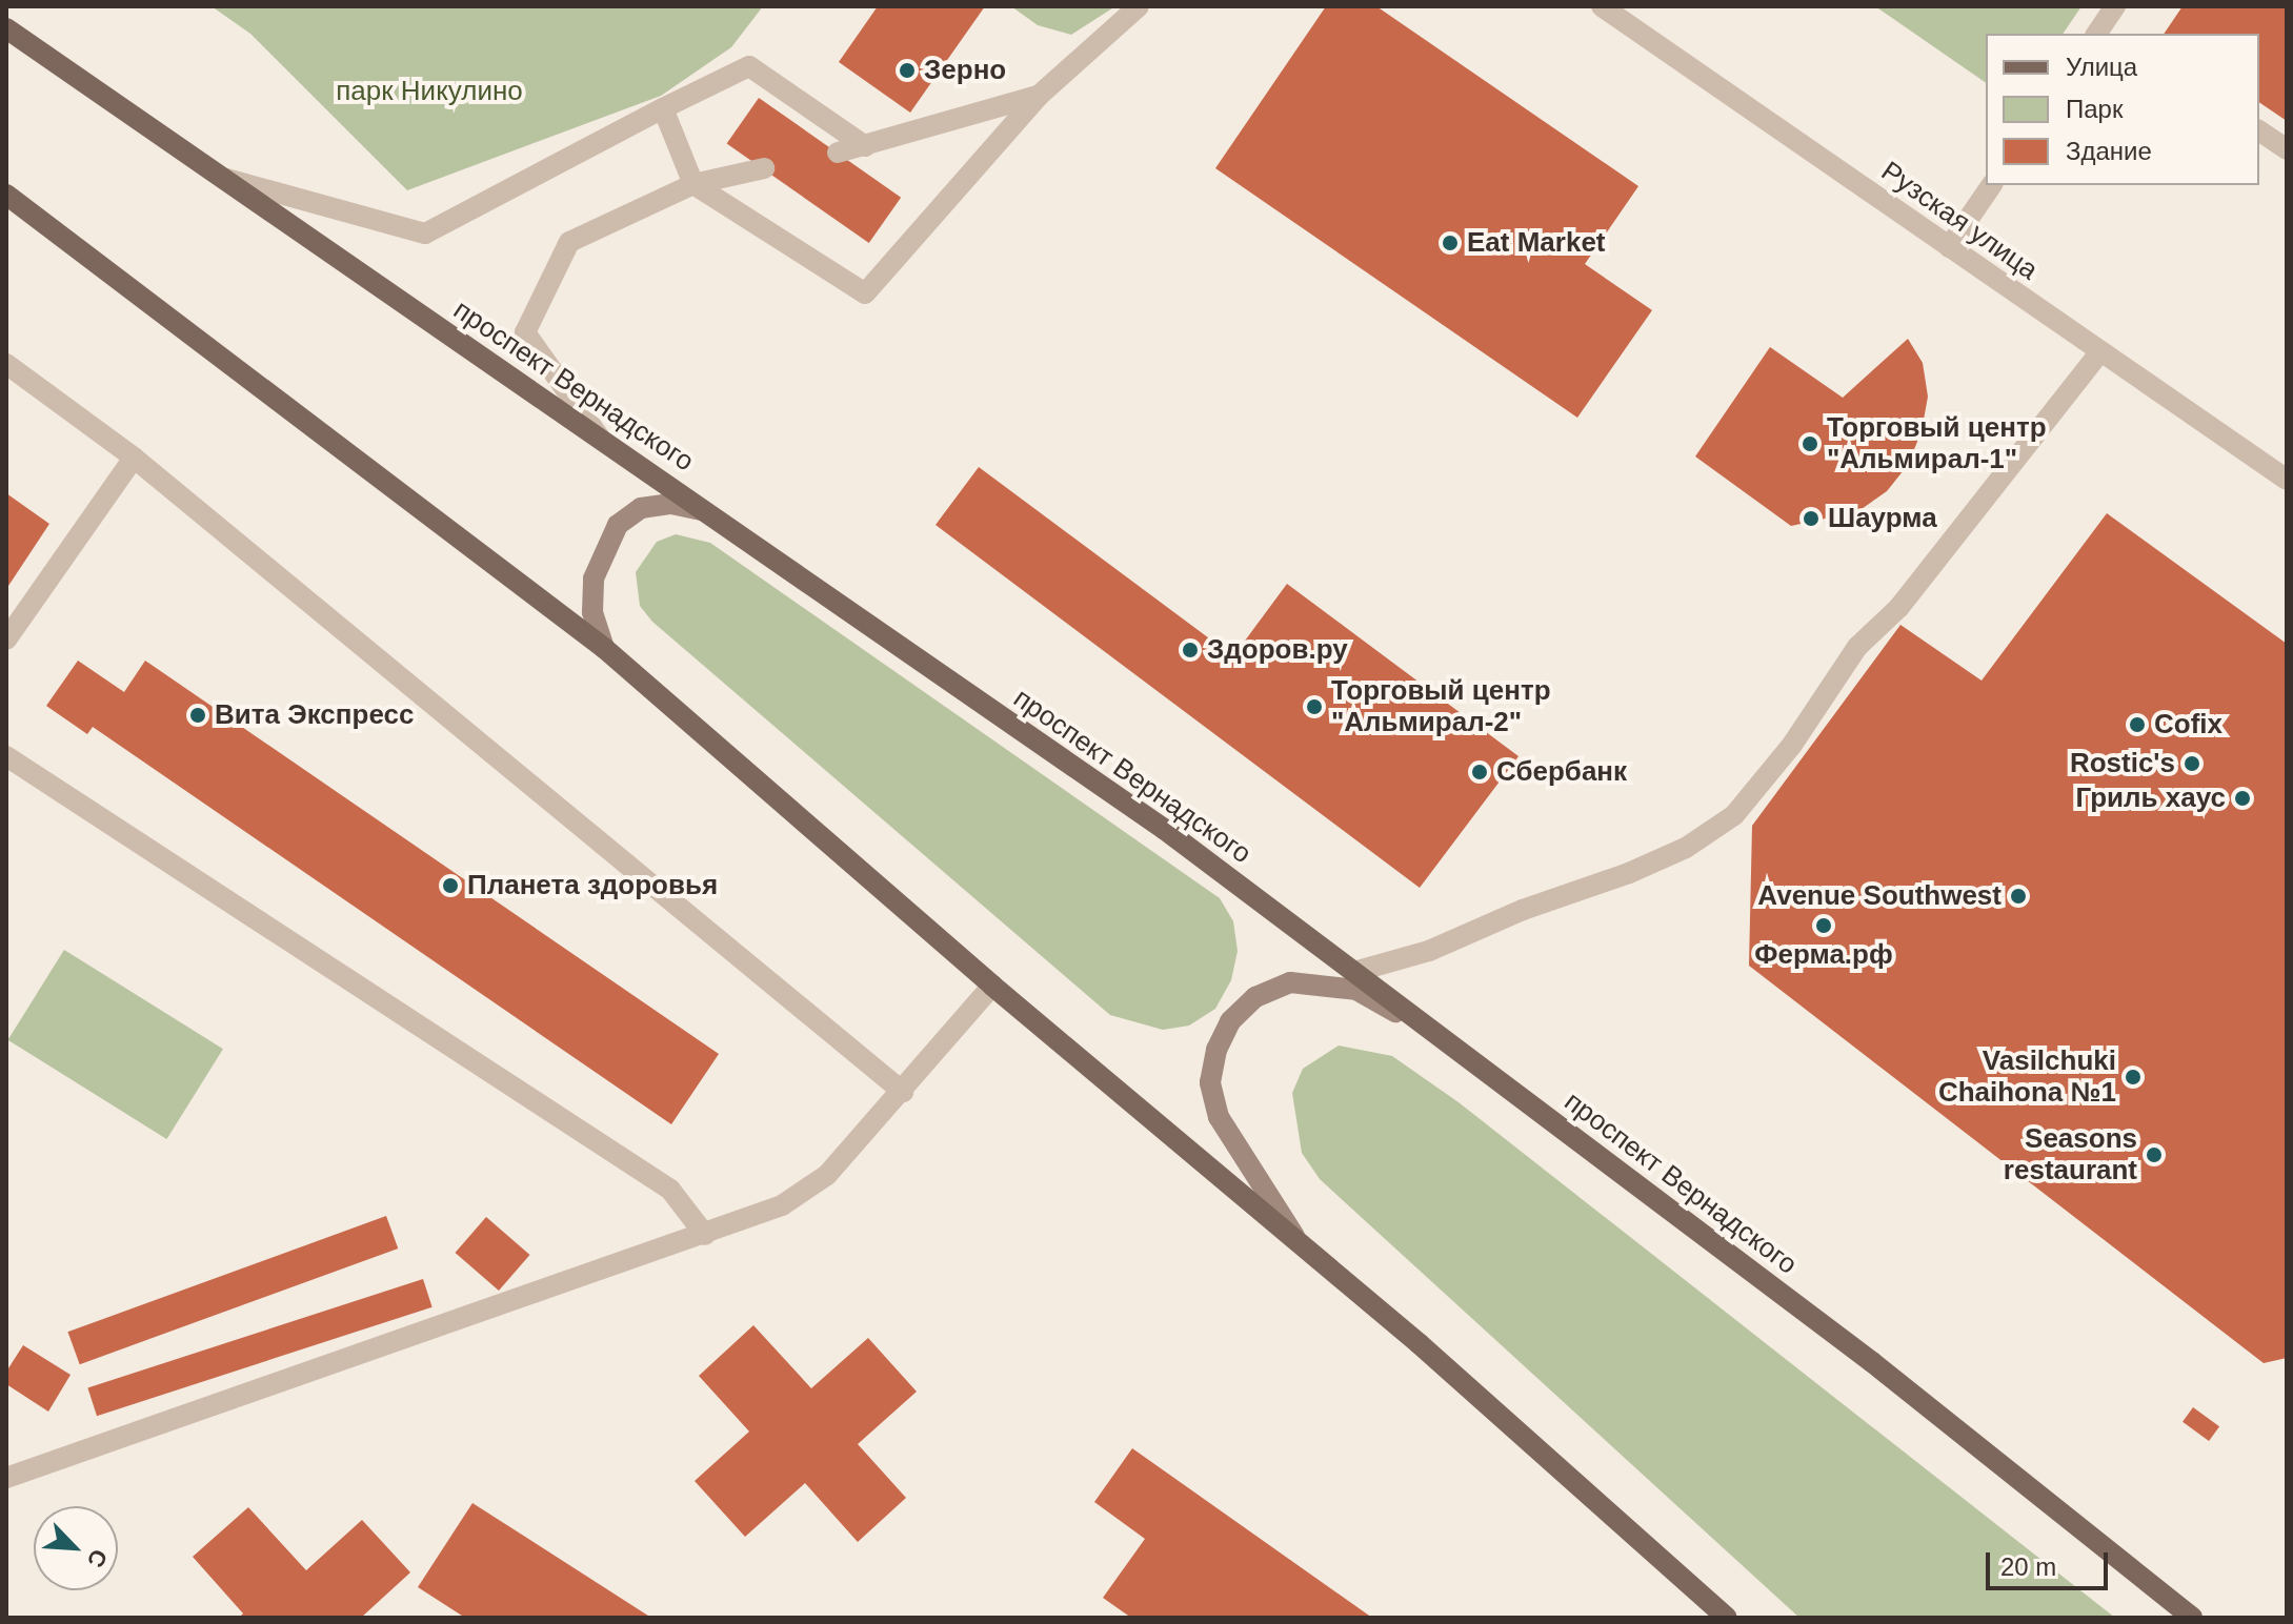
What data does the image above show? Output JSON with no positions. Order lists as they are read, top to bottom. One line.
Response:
{"streets":{"main road":["проспект Вернадского"],"street":["Рузская улица"]},"parks":["парк Никулино"],"places":["Зерно","Eat Market","Торговый центр \"Альмирал-1\"","Шаурма","Здоров.ру","Торговый центр \"Альмирал-2\"","Вита Экспресс","Cofix","Rostic's","Сбербанк","Гриль хаус","Планета здоровья","Avenue Southwest","Ферма.рф","Vasilchuki Chaihona №1","Seasons restaurant"],"legend":["Улица","Парк","Здание"],"scale_bar":"20 m","north":"bottom right"}
